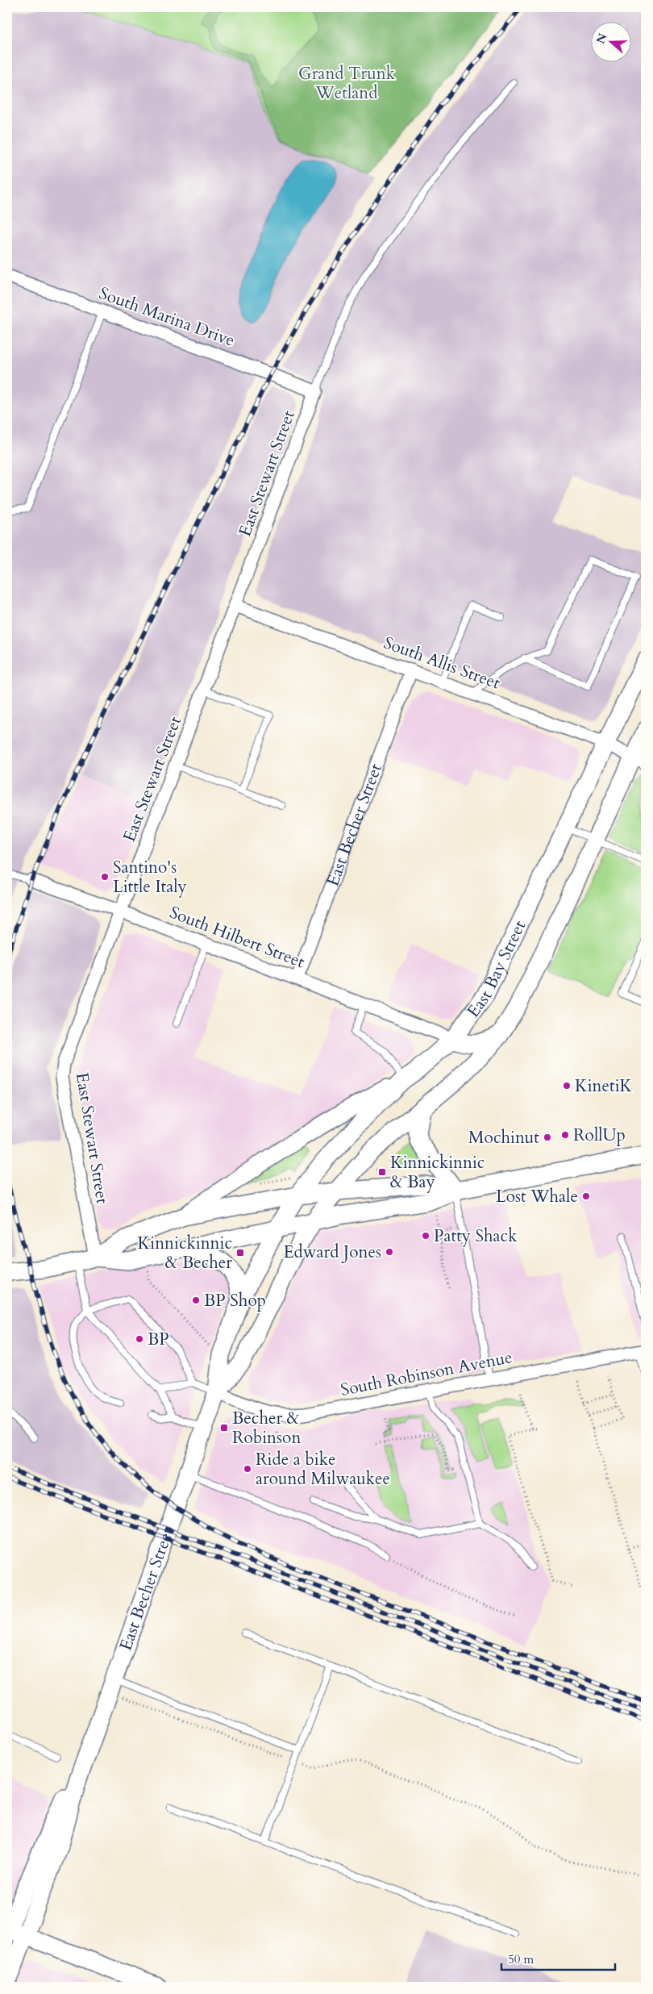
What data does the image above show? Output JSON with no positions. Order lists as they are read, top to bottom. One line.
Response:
{"streets":{"main road":["East Becher Street","East Bay Street"],"street":["South Marina Drive","East Stewart Street","South Allis Street","South Hilbert Street","South Robinson Avenue"]},"crossings":[["South Marina Drive","East Stewart Street"],["East Stewart Street","South Allis Street"],["East Stewart Street","South Hilbert Street"],["South Allis Street","East Becher Street"],["South Allis Street","East Bay Street"],["East Becher Street","South Hilbert Street"],["East Becher Street","East Bay Street"],["East Becher Street","South Robinson Avenue"],["South Hilbert Street","East Bay Street"]],"parks":["Grand Trunk Wetland"],"places":{"other":["Santino's Little Italy","KinetiK","RollUp","Mochinut","Lost Whale","Patty Shack","Edward Jones","BP Shop","BP","Ride a bike around Milwaukee"],"transit":["Kinnickinnic & Bay","Kinnickinnic & Becher","Becher & Robinson"]},"scale_bar":"50 m","north":"left"}
